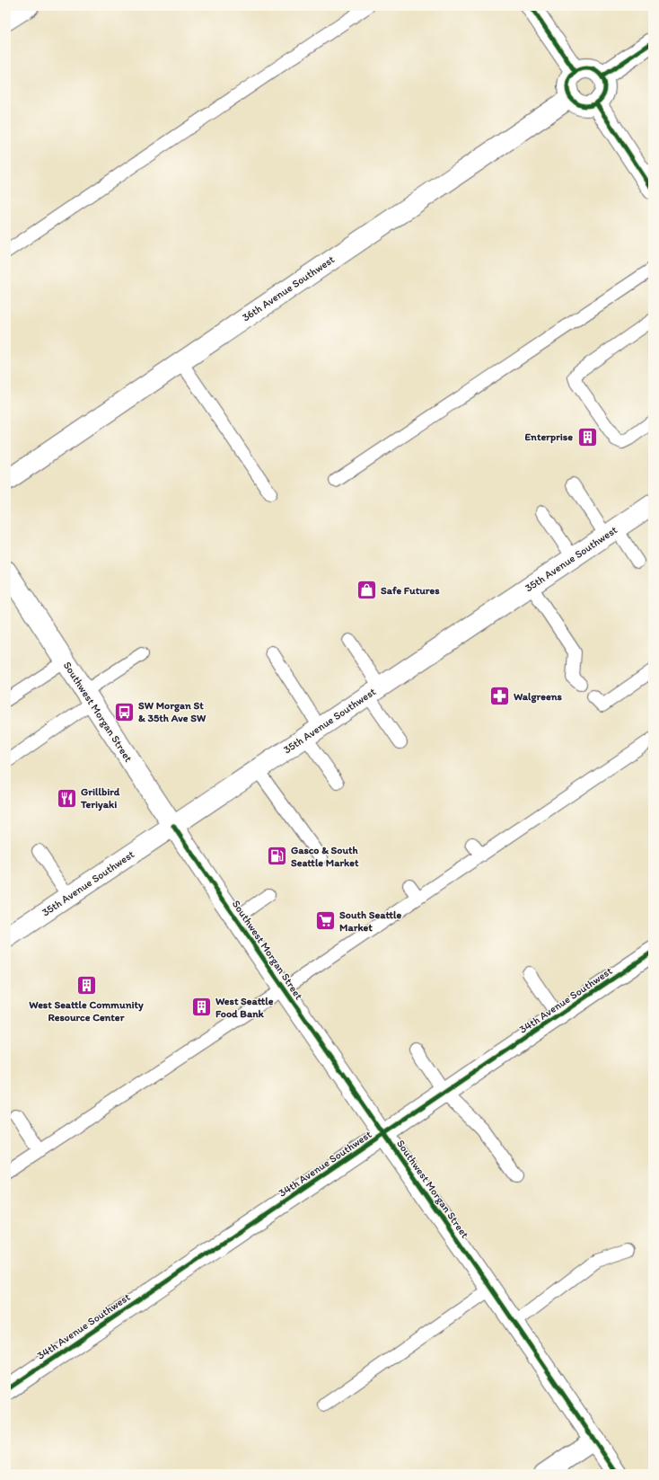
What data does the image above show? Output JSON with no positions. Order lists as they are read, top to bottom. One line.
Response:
{"streets":{"street":["36th Avenue Southwest","35th Avenue Southwest","Southwest Morgan Street","34th Avenue Southwest"]},"crossings":[["35th Avenue Southwest","Southwest Morgan Street"],["Southwest Morgan Street","34th Avenue Southwest"]],"places":{"building":["Enterprise","West Seattle Community Resource Center","West Seattle Food Bank"],"shop":["Safe Futures"],"pharmacy":["Walgreens"],"bus stop":["SW Morgan St & 35th Ave SW"],"restaurant":["Grillbird Teriyaki"],"fuel station":["Gasco & South Seattle Market"],"supermarket":["South Seattle Market"]}}
